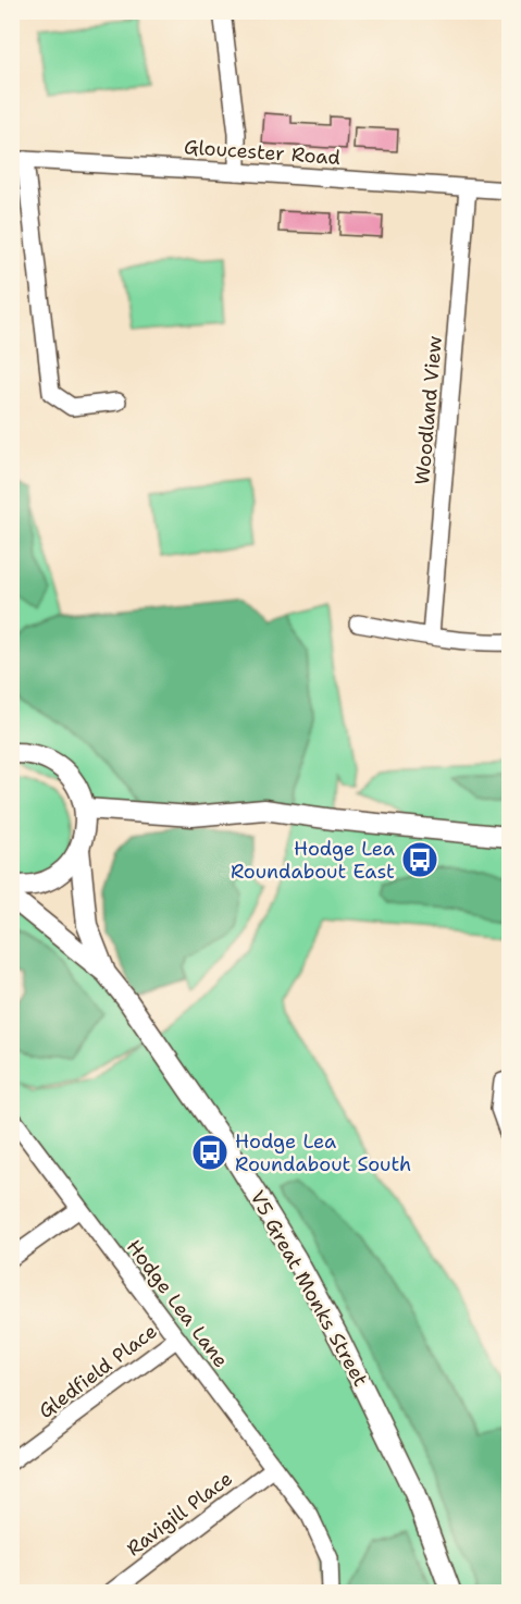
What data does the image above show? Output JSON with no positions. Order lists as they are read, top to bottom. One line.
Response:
{"streets":{"street":["Gloucester Road","Woodland View","V5 Great Monks Street","Hodge Lea Lane","Gledfield Place","Ravigill Place"]},"crossings":[["Gloucester Road","Woodland View"],["Hodge Lea Lane","Gledfield Place"],["Hodge Lea Lane","Ravigill Place"]],"places":{"bus stop":["Hodge Lea Roundabout East","Hodge Lea Roundabout South"]}}
